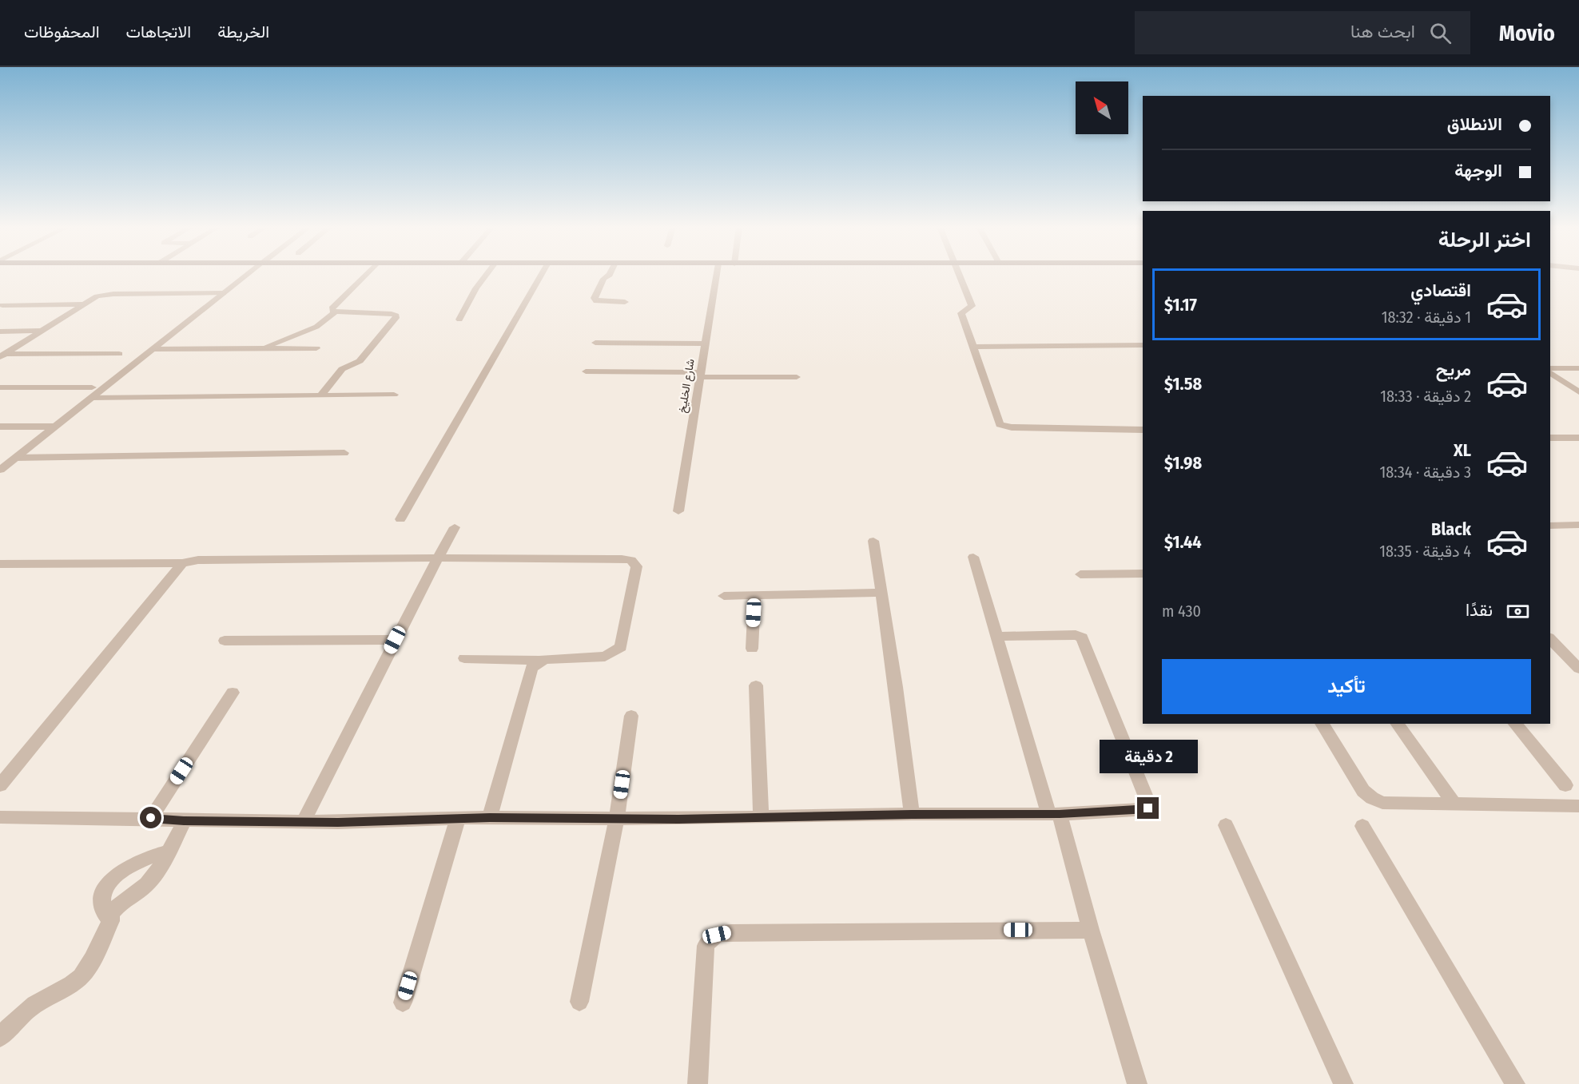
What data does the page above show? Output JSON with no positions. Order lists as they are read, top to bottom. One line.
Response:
{"streets":{"street":["شارع الخليخ"]},"north":"top left","page":{"header":"Movio","search":"ابحث هنا","nav":["الخريطة","الاتجاهات","المحفوظات"],"banner":["الانطلاق","الوجهة"],"heading":"اختر الرحلة","list":[{"name":"اقتصادي","note":"1 دقيقة · 18:32","value":"$1.17"},{"name":"مريح","note":"2 دقيقة · 18:33","value":"$1.58"},{"name":"XL","note":"3 دقيقة · 18:34","value":"$1.98"},{"name":"Black","note":"4 دقيقة · 18:35","value":"$1.44"}],"pay":["نقدًا","430 m"],"buttons":"تأكيد","bubble":"2 دقيقة"}}
